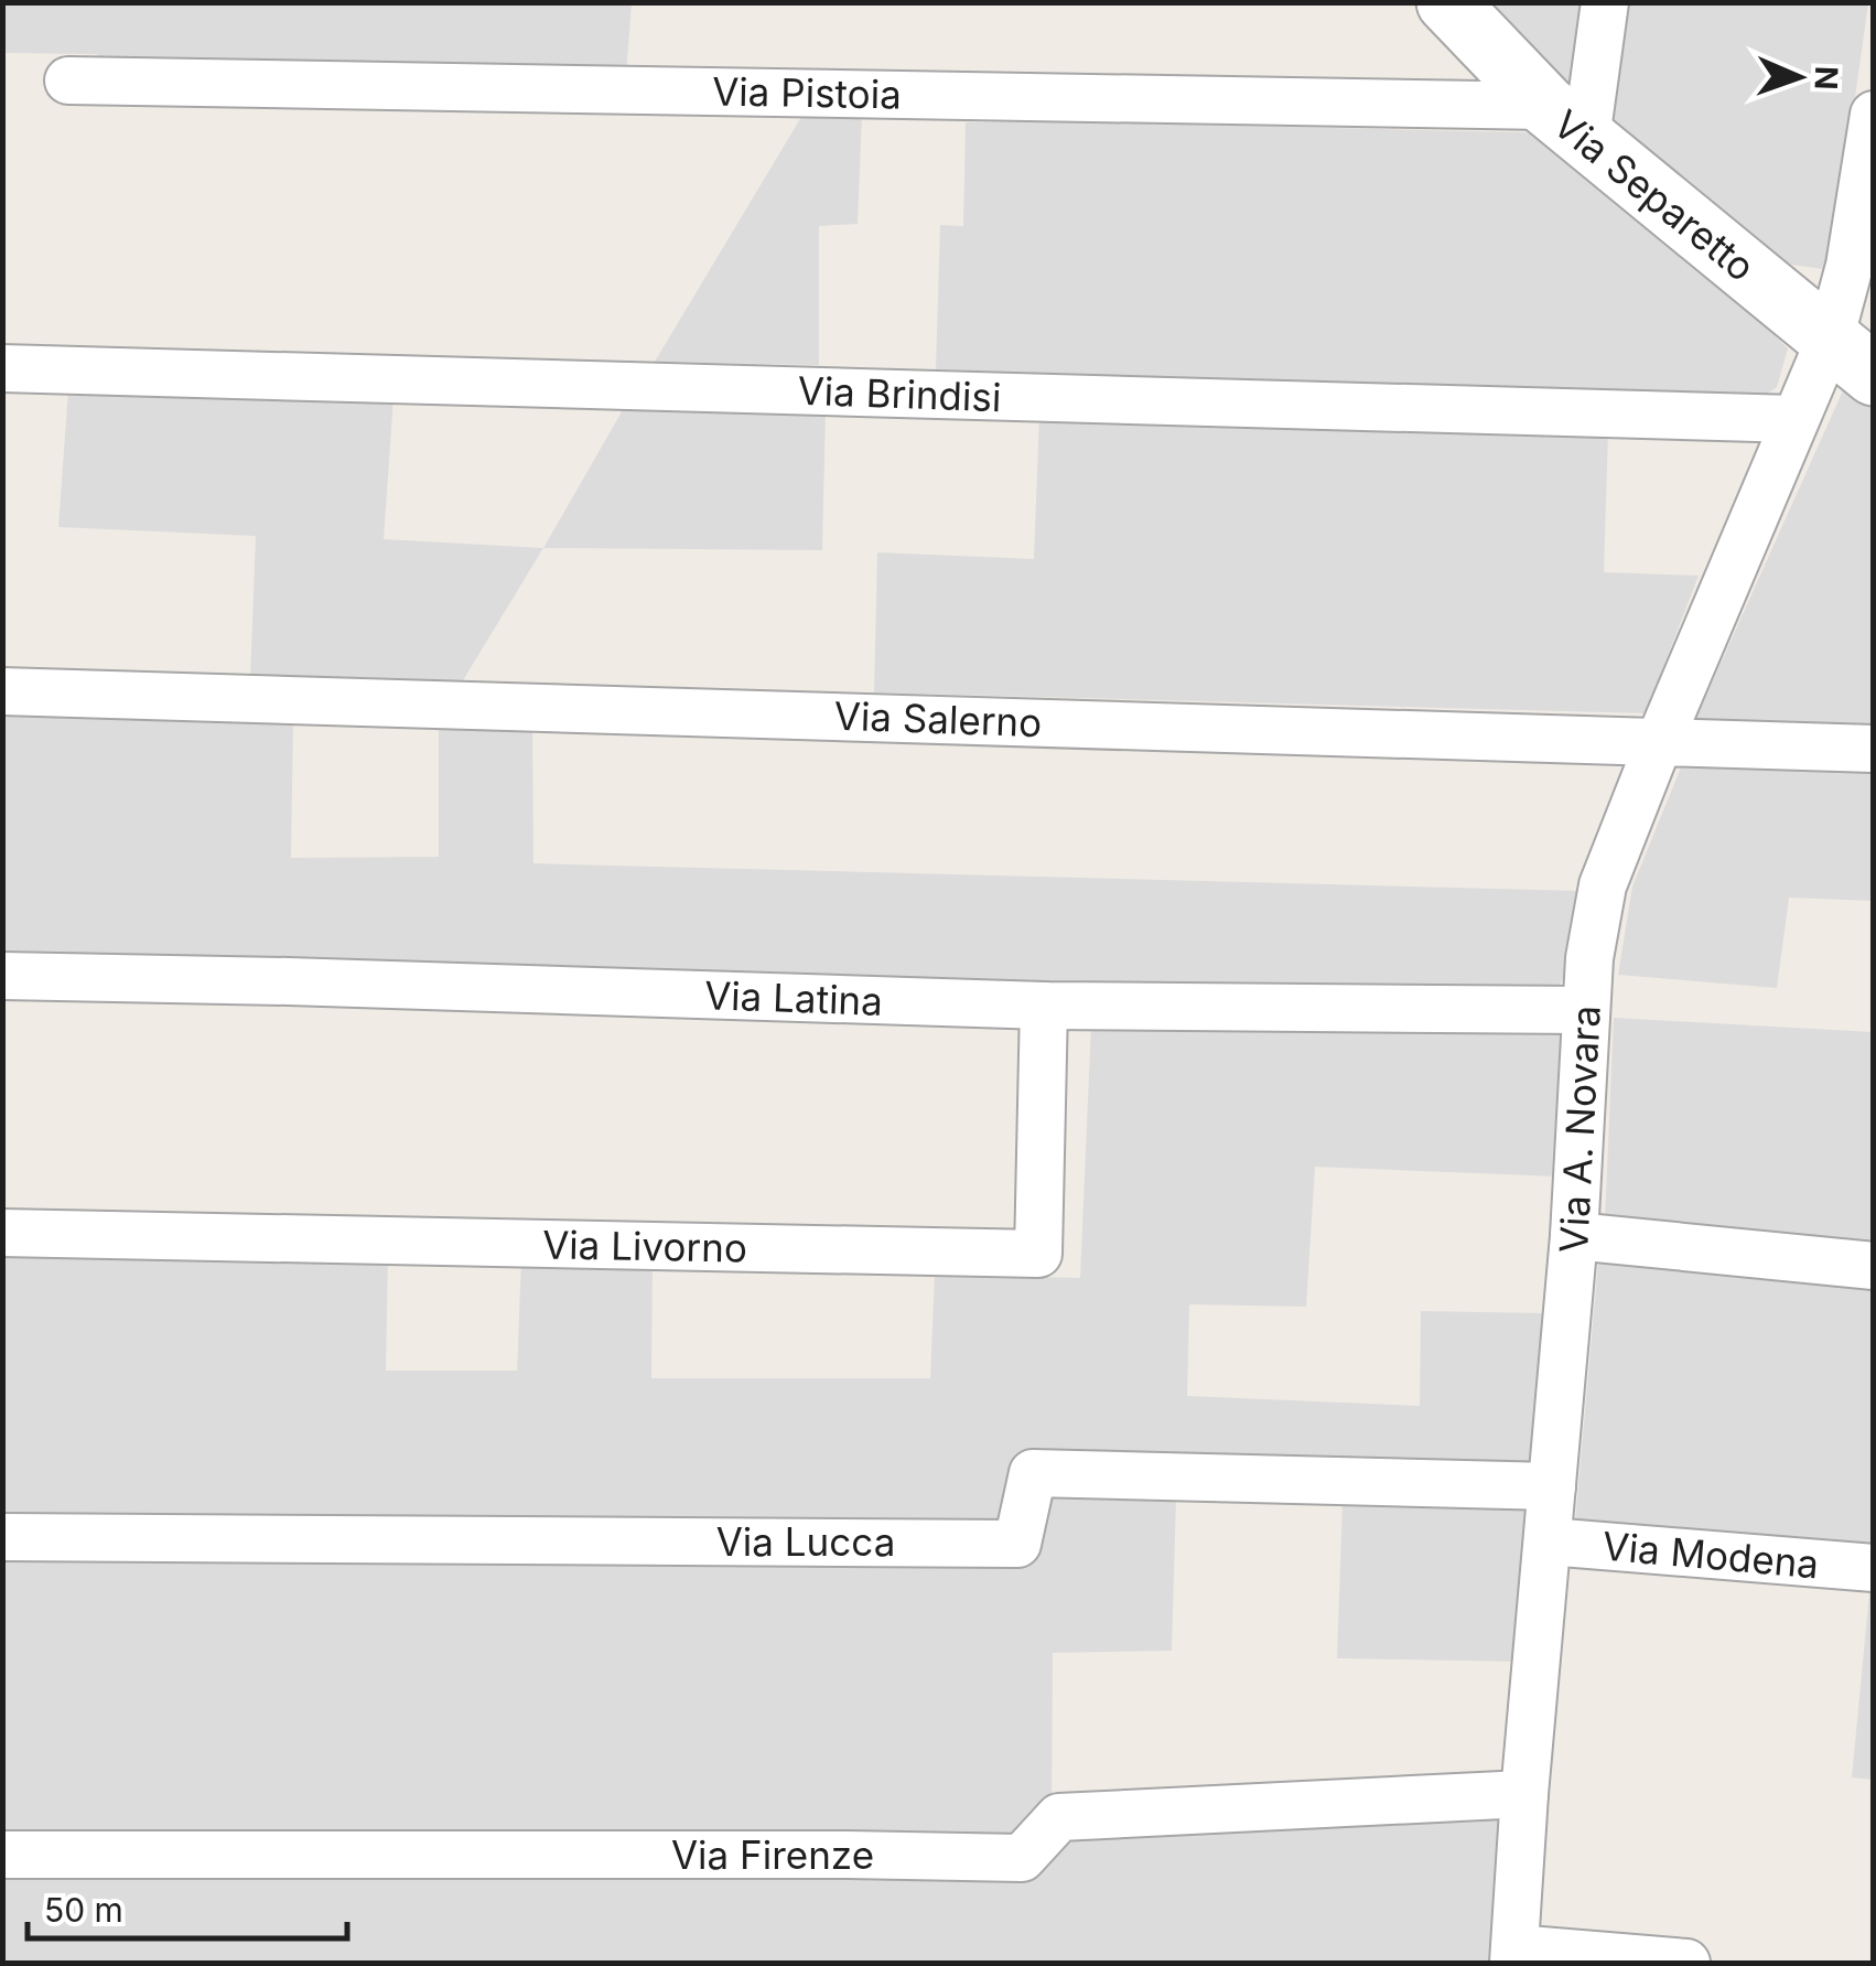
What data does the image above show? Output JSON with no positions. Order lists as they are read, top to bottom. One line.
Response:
{"streets":{"street":["Via Pistoia","Via Separetto","Via Brindisi","Via Salerno","Via Latina","Via A. Novara","Via Livorno","Via Lucca","Via Modena","Via Firenze"]},"crossings":[["Via Pistoia","Via Separetto"],["Via Separetto","Via A. Novara"],["Via Brindisi","Via A. Novara"],["Via Salerno","Via A. Novara"],["Via Latina","Via A. Novara"],["Via Latina","Via Livorno"],["Via A. Novara","Via Lucca"],["Via A. Novara","Via Modena"],["Via A. Novara","Via Firenze"]],"scale_bar":"50 m","north":"right"}
